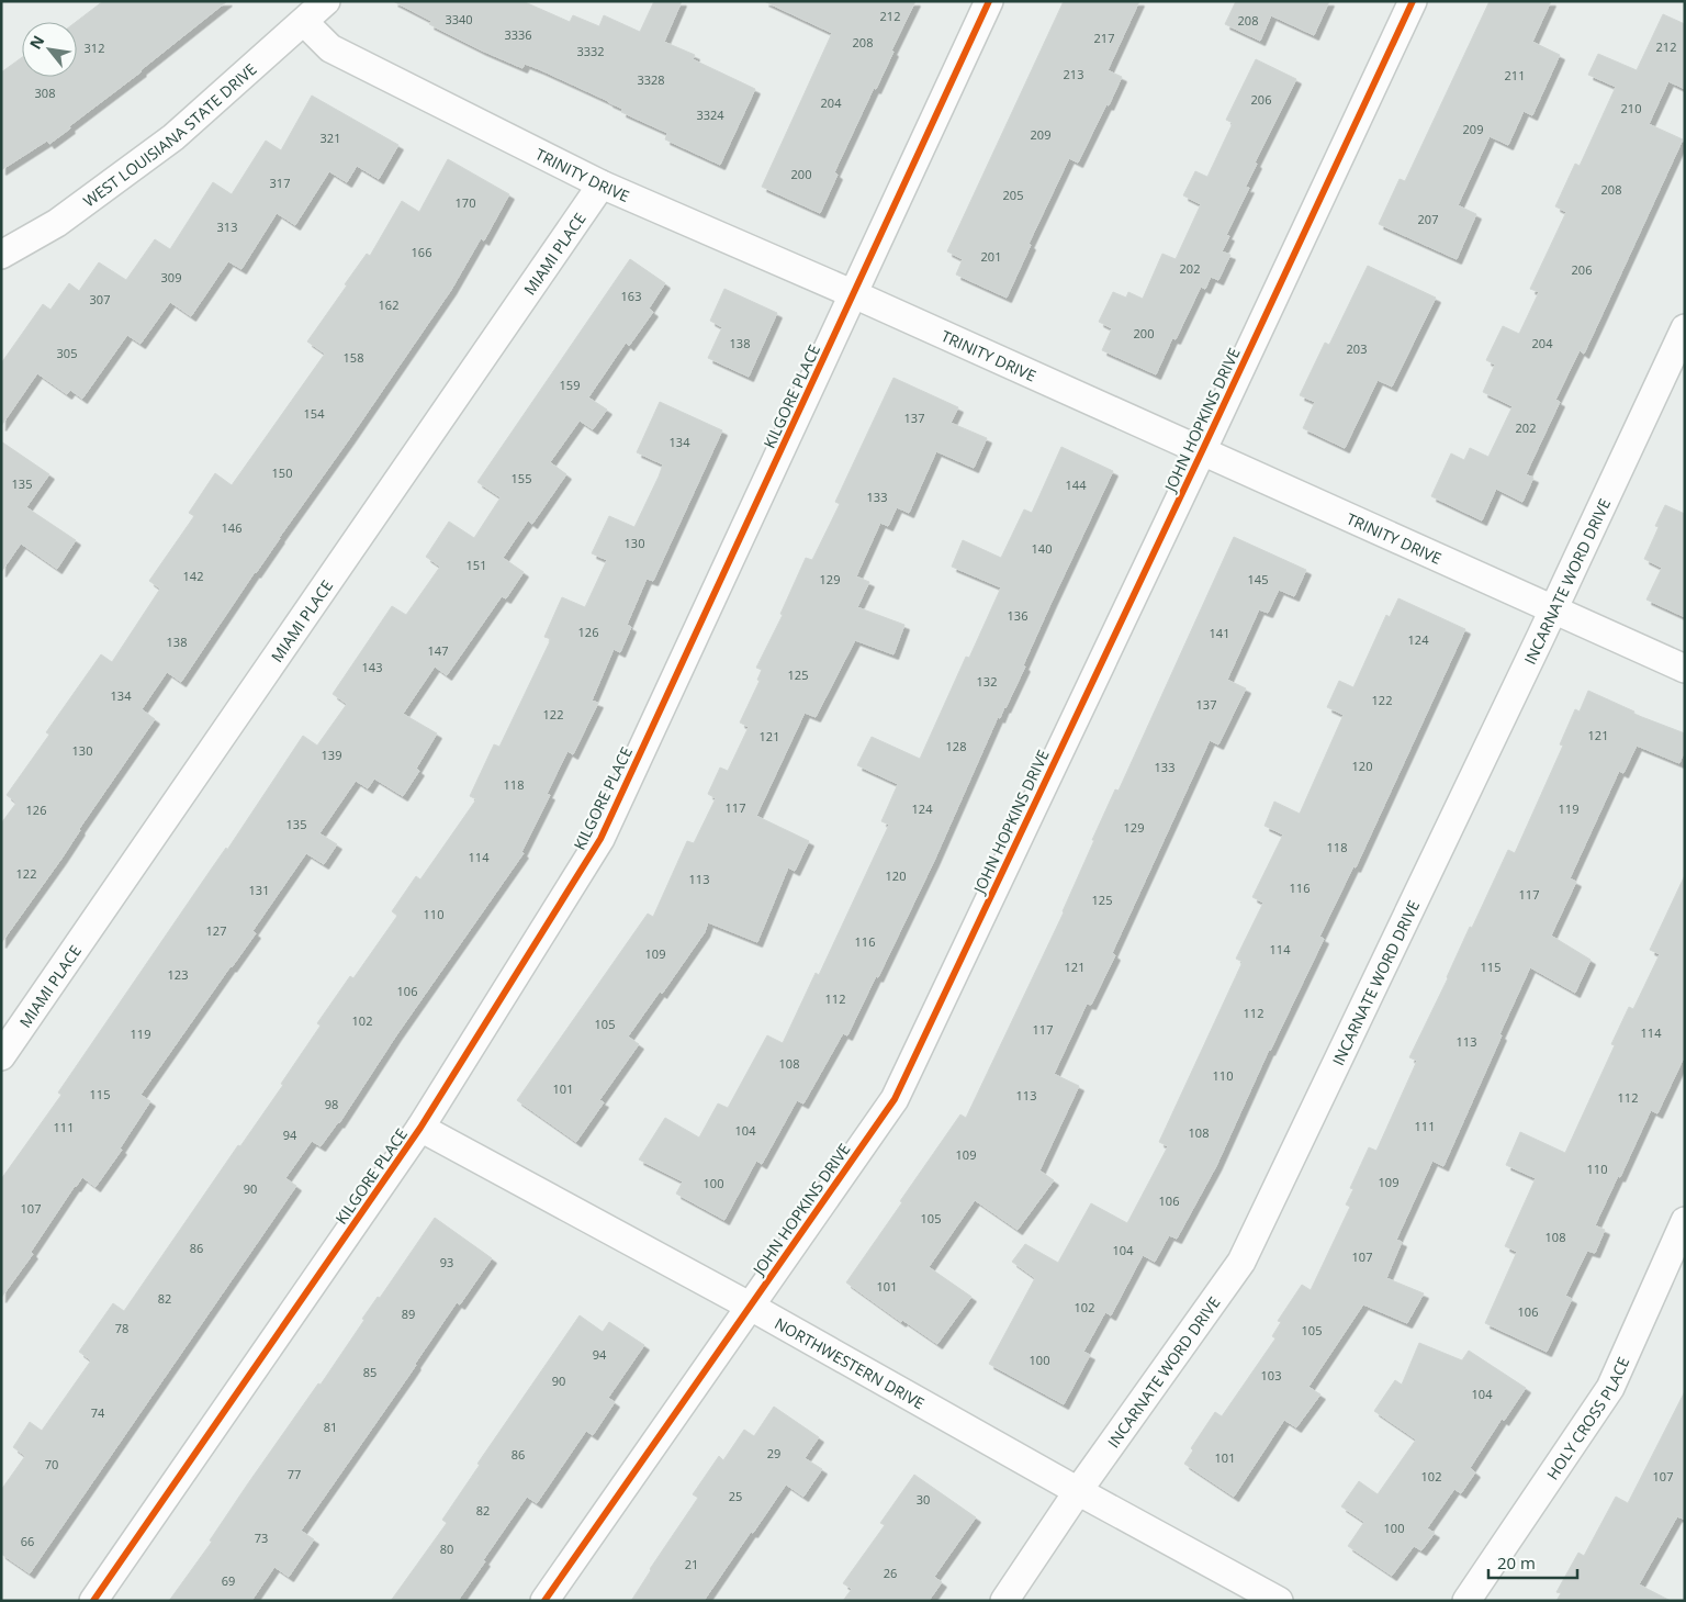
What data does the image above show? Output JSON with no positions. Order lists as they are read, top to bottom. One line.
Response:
{"streets":{"street":["WEST LOUISIANA STATE DRIVE","TRINITY DRIVE","MIAMI PLACE","KILGORE PLACE","JOHN HOPKINS DRIVE","INCARNATE WORD DRIVE","NORTHWESTERN DRIVE","HOLY CROSS PLACE"]},"crossings":[["WEST LOUISIANA STATE DRIVE","TRINITY DRIVE"],["TRINITY DRIVE","MIAMI PLACE"],["TRINITY DRIVE","KILGORE PLACE"],["TRINITY DRIVE","JOHN HOPKINS DRIVE"],["TRINITY DRIVE","INCARNATE WORD DRIVE"],["KILGORE PLACE","NORTHWESTERN DRIVE"],["JOHN HOPKINS DRIVE","NORTHWESTERN DRIVE"],["INCARNATE WORD DRIVE","NORTHWESTERN DRIVE"]],"house_numbers":["212","3340","208","3336","217","208","212","312","3332","213","211","3328","308","206","204","210","3324","209","209","321","200","317","208","205","170","207","313","166","201","202","206","309","163","307","162","200","138","204","203","305","158","159","154","137","202","134","150","155","135","144","133","146","130","140","151","142","129","145","136","126","141","124","138","147","143","125","132","134","122","137","122","121","121","128","130","139","120","133","118","117","124","119","126","135","129","118","114","122","120","113","116","131","117","125","110","127","116","114","109","121","115","123","106","112","112","102","105","117","114","119","113","108","110","101","115","113","112","98","111","111","104","108","94","109","110","109","100","90","106","107","105","108","86","104","107","93","101","82","102","106","89","78","105","94","100","85","103","90","104","74","81","29","86","101","70","77","102","107","25","30","82","100","73","66","80","21","26","69"],"scale_bar":"20 m","north":"top left"}
